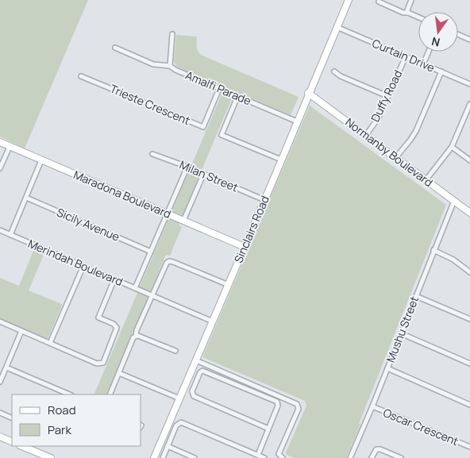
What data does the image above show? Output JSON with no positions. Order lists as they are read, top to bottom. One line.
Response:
{"streets":{"street":["Curtain Drive","Amalfi Parade","Duffy Road","Trieste Crescent","Normanby Boulevard","Milan Street","Maradona Boulevard","Sicily Avenue","Sinclairs Road","Merindah Boulevard","Mushu Street","Oscar Crescent"]},"crossings":[["Curtain Drive","Duffy Road"],["Curtain Drive","Sinclairs Road"],["Amalfi Parade","Trieste Crescent"],["Amalfi Parade","Sinclairs Road"],["Duffy Road","Normanby Boulevard"],["Normanby Boulevard","Sinclairs Road"],["Normanby Boulevard","Mushu Street"],["Milan Street","Sinclairs Road"],["Maradona Boulevard","Sinclairs Road"],["Sinclairs Road","Merindah Boulevard"],["Mushu Street","Oscar Crescent"]],"legend":["Road","Park"],"north":"bottom"}
